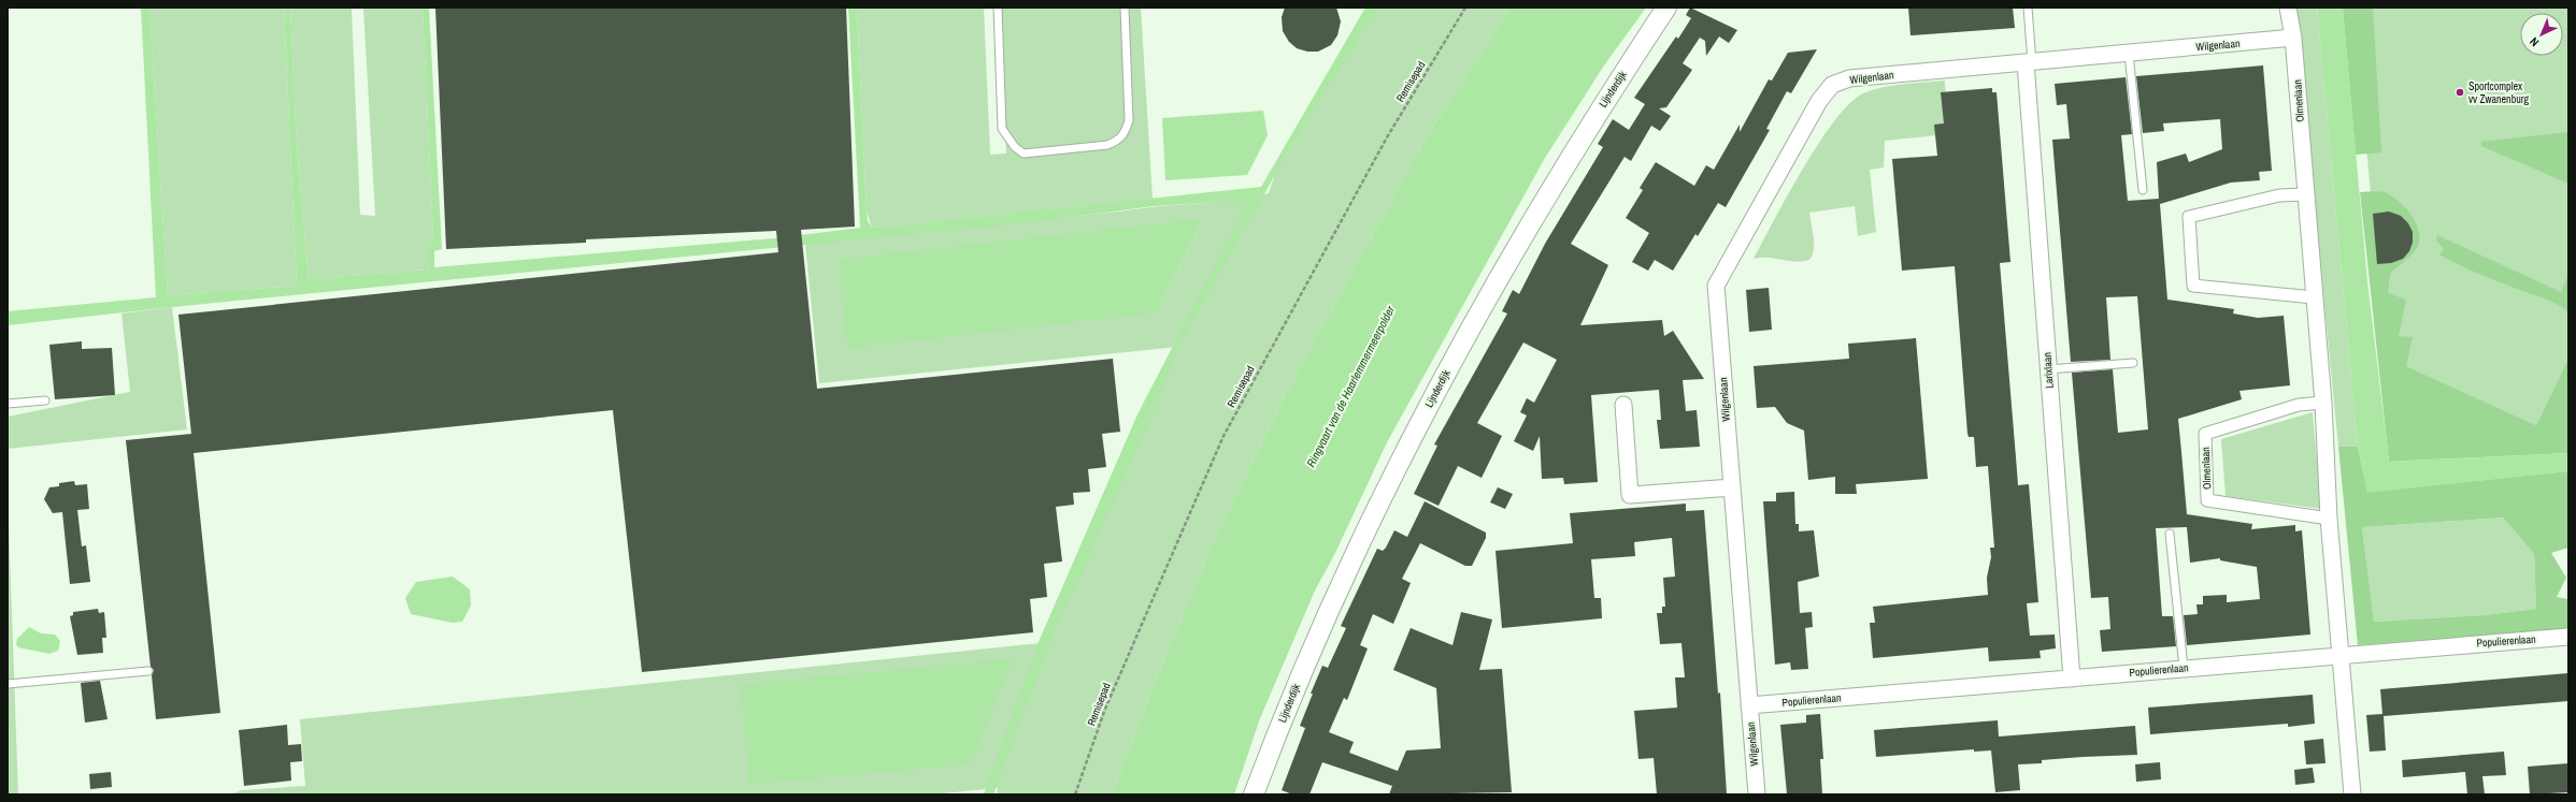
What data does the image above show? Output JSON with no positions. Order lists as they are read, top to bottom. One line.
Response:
{"streets":{"street":["Wilgenlaan","Lijnderdijk","Olmenlaan","Larixlaan","Populierenlaan"],"path":["Remisepad"]},"crossings":[["Wilgenlaan","Olmenlaan"],["Wilgenlaan","Larixlaan"],["Wilgenlaan","Populierenlaan"],["Olmenlaan","Populierenlaan"],["Larixlaan","Populierenlaan"]],"water":["Ringvaart van de Haarlemmermeerpolder"],"places":["Sportcomplex vv Zwanenburg"],"north":"bottom left"}
